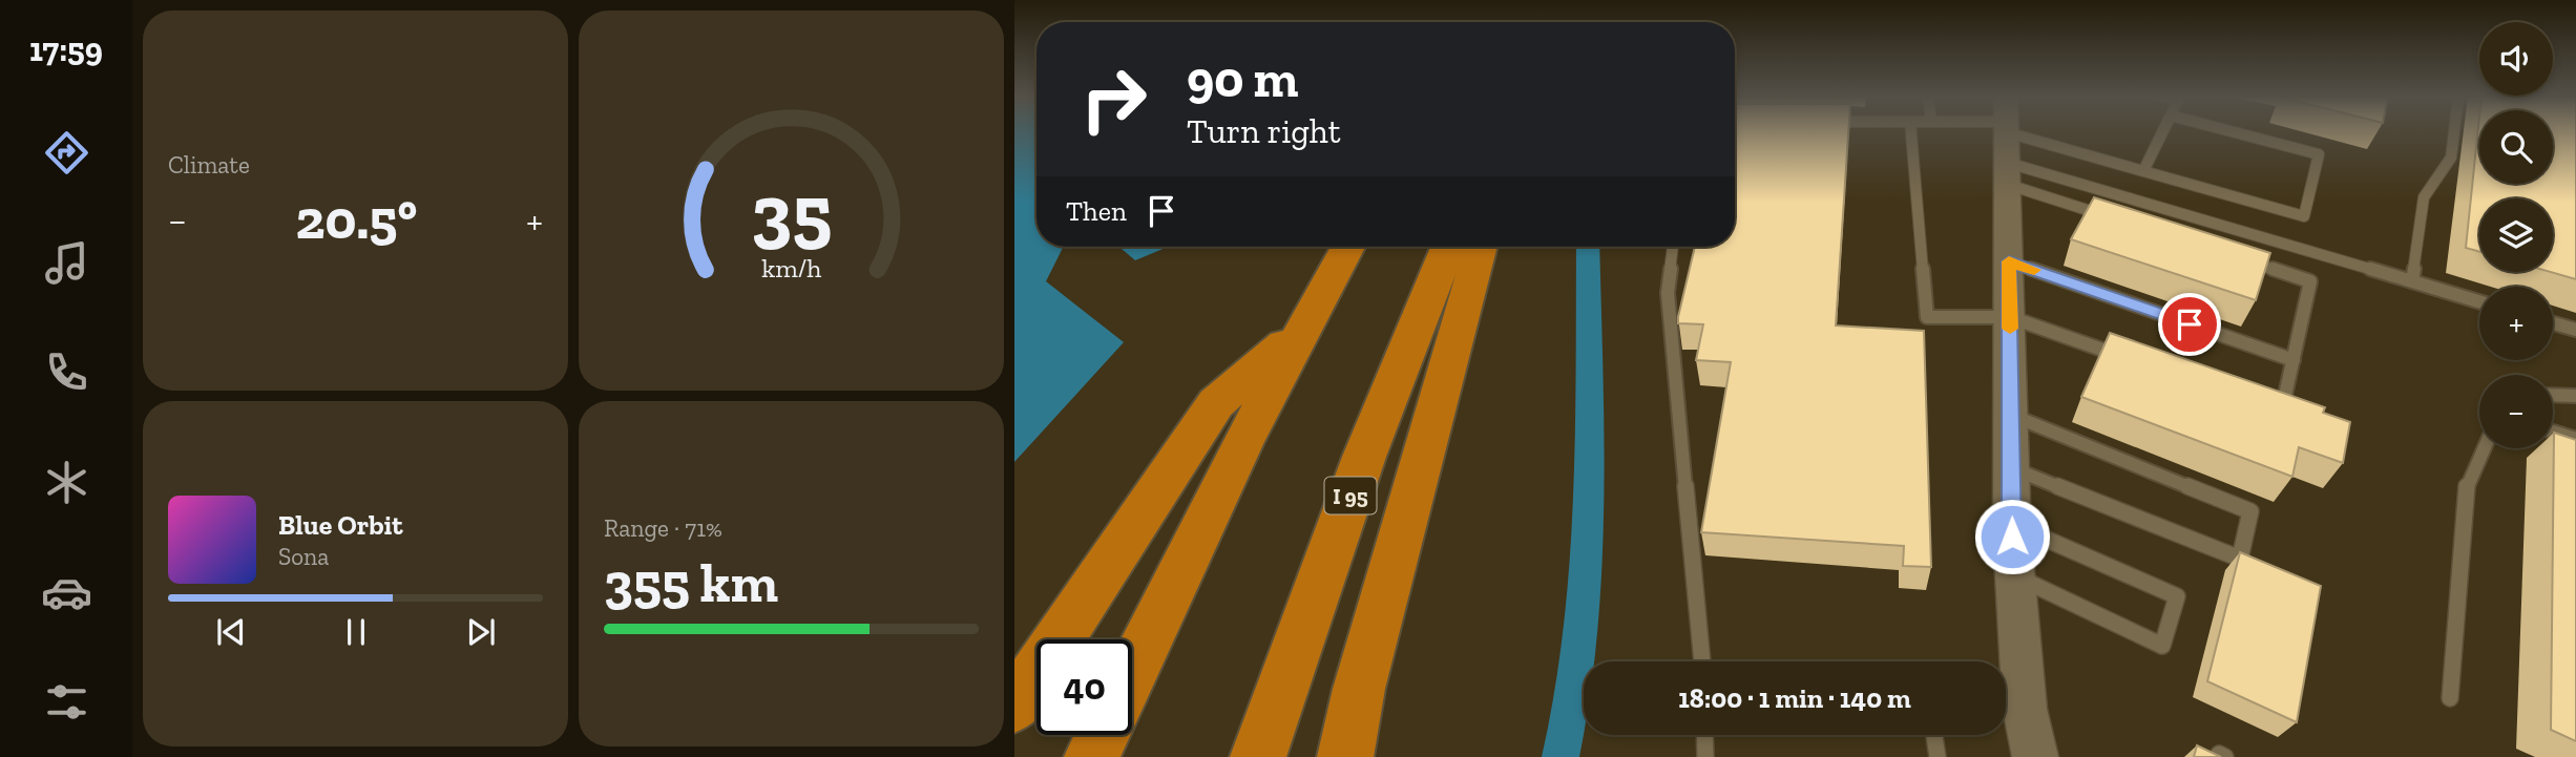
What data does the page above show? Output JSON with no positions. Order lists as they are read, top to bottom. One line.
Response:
{"streets":{"highway":["I 95"]},"page":{"tabs":"17:59","tile":["Climate",["Range · 71%","355 km"]],"map_buttons":["+","−"],"turn":["90 m","Turn right"],"then":"Then","heat":["−","20.5°","+"],"song":["Blue Orbit","Sona"],"limit":"40","trip":"18:00 · 1 min · 140 m","gauge":["35","km/h"]}}
